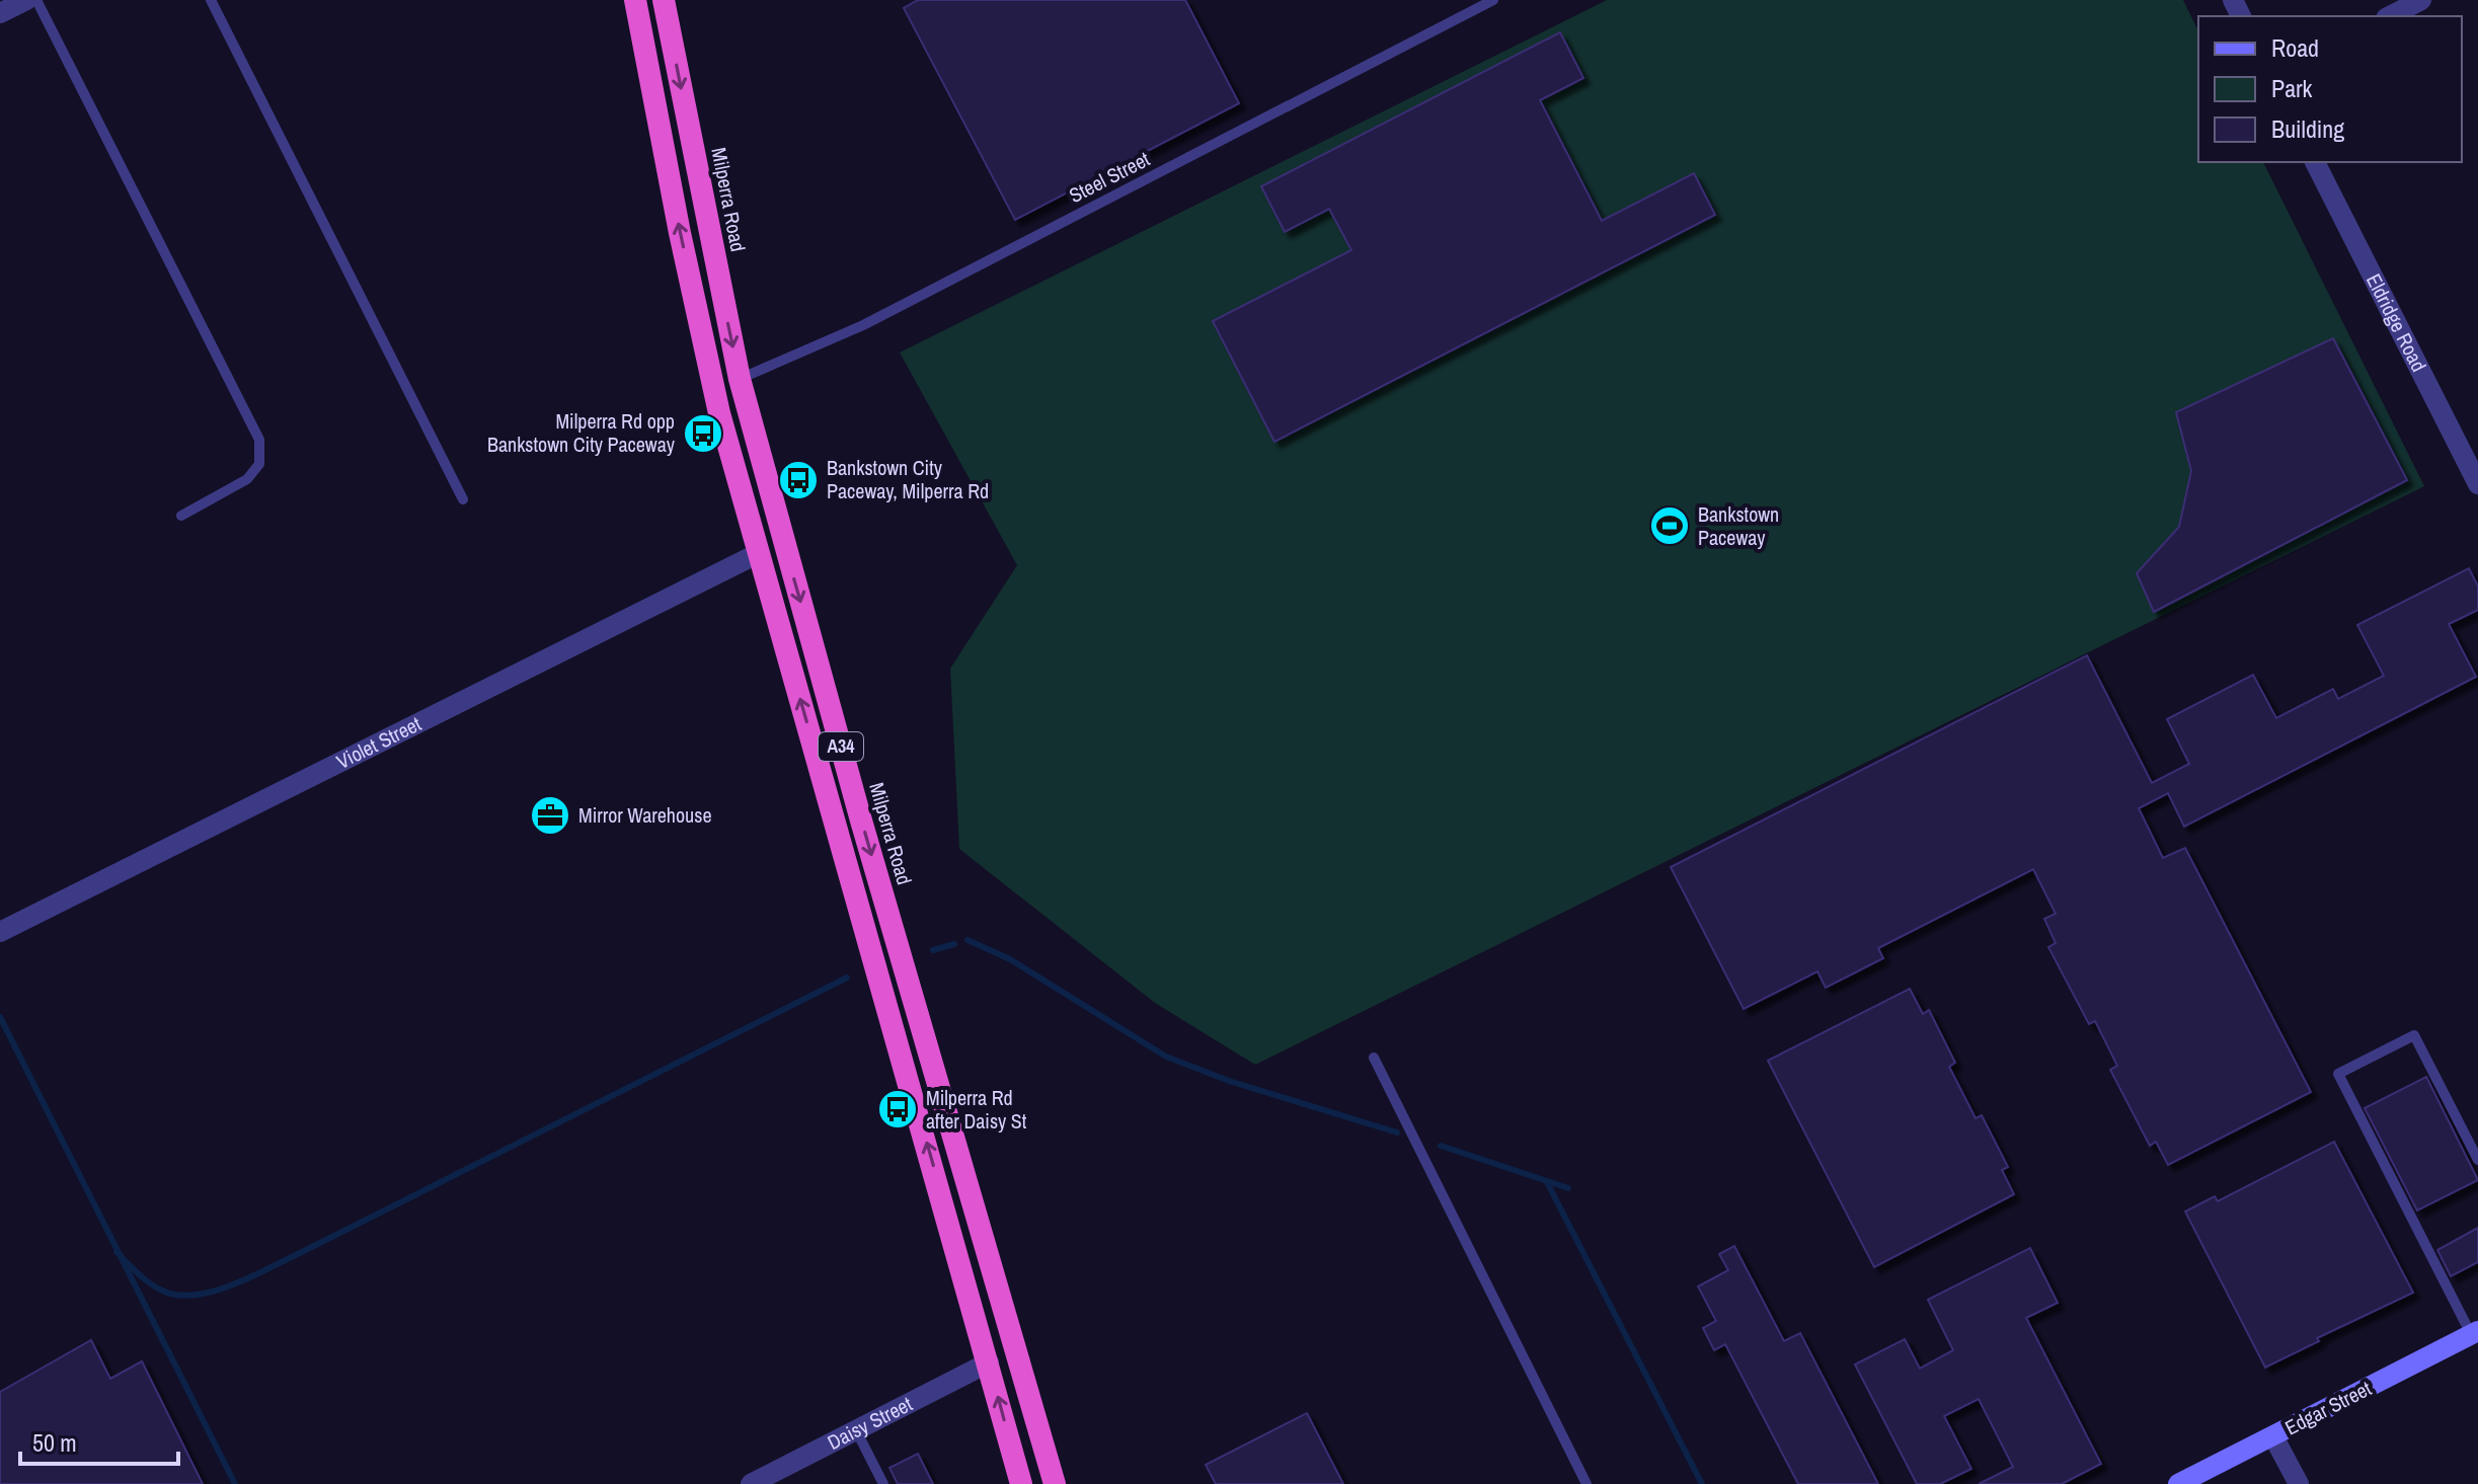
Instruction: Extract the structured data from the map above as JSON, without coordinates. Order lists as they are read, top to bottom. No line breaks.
{"streets":{"highway":["Milperra Road","A34"],"main road":["Edgar Street"],"street":["Eldridge Road","Violet Street","Daisy Street"],"lane":["Steel Street"]},"crossings":[["Steel Street","Milperra Road"],["Violet Street","A34"],["A34","Daisy Street"]],"places":{"bus stop":["Milperra Rd opp Bankstown City Paceway","Bankstown City Paceway, Milperra Rd","Milperra Rd after Daisy St"],"sports":["Bankstown Paceway"],"office":["Mirror Warehouse"]},"legend":["Road","Park","Building"],"scale_bar":"50 m"}
